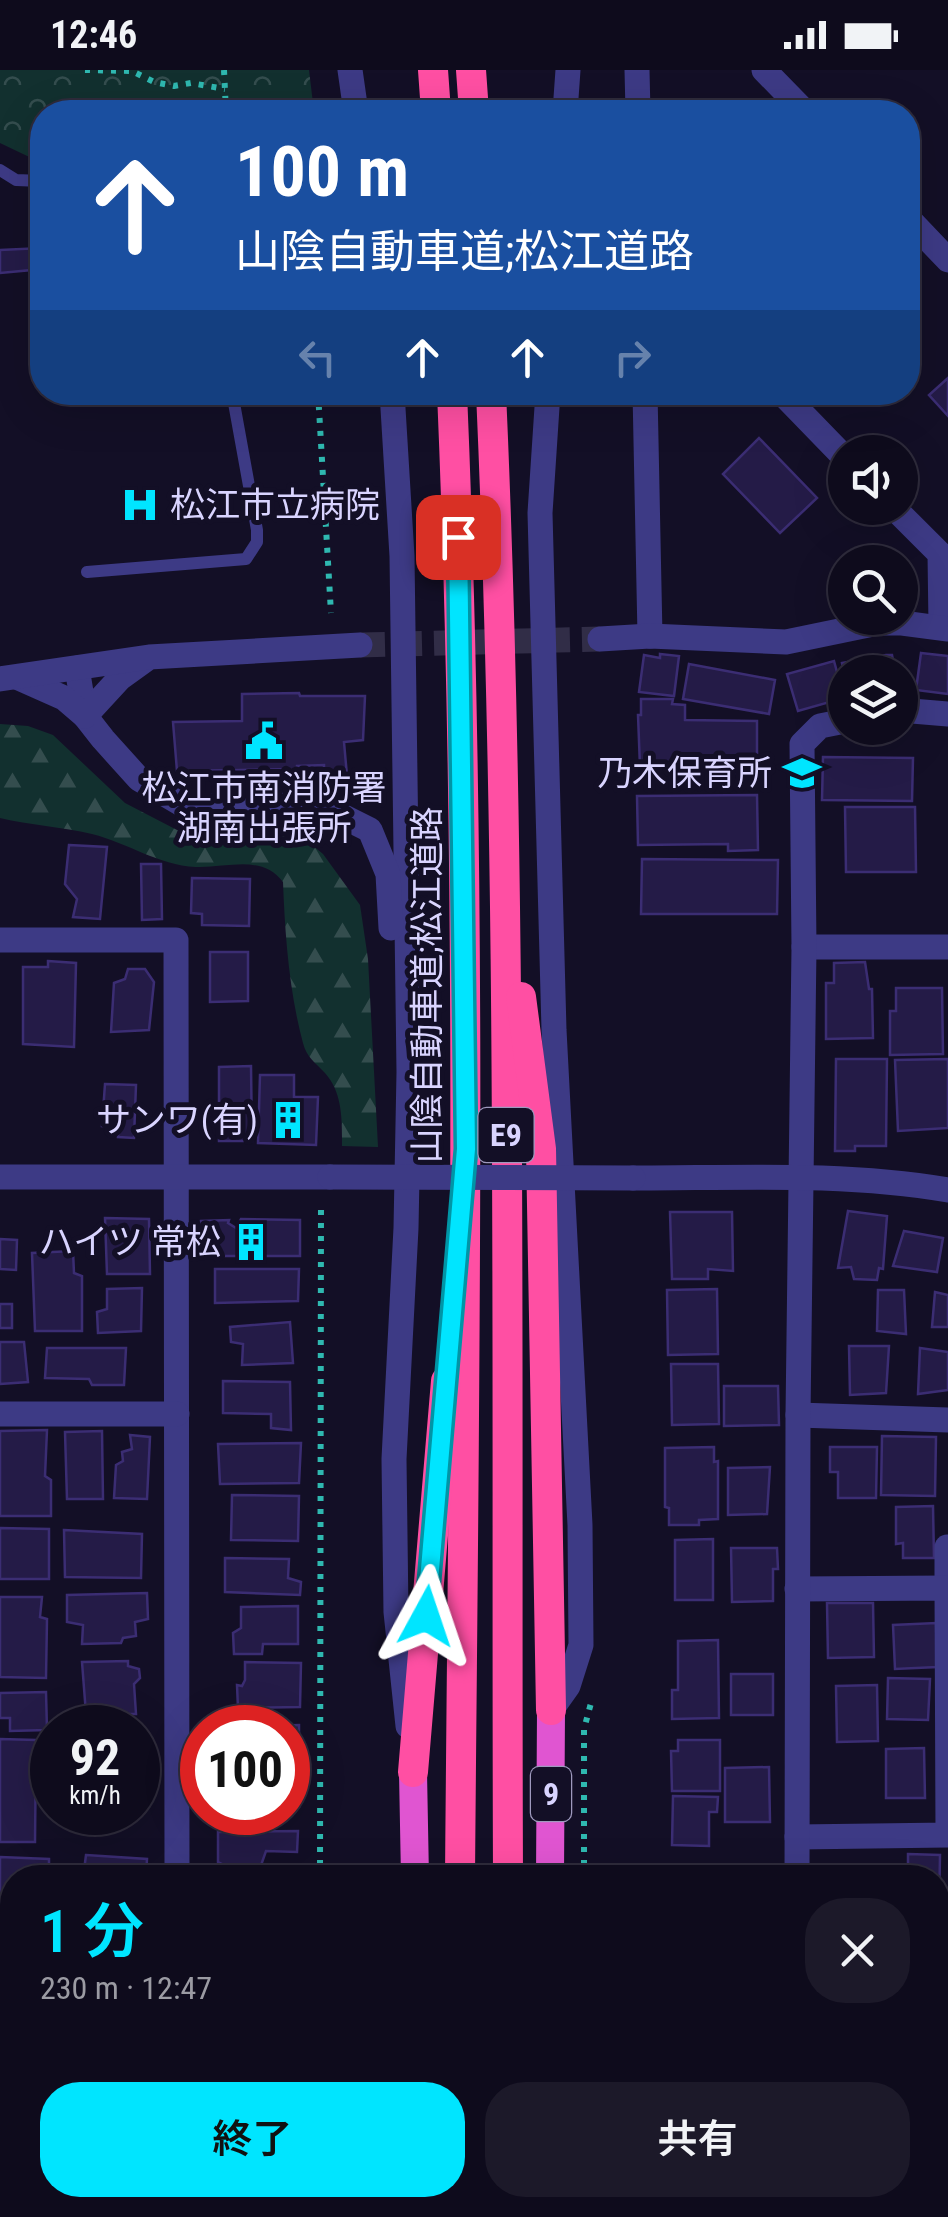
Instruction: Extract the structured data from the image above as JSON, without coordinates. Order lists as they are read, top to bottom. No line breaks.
{"streets":{"highway":["山陰自動車道;松江道路","E9","9"]},"places":{"hospital":["松江市立病院"],"public building":["松江市南消防署 湖南出張所"],"school or university":["乃木保育所"],"building":["サンワ(有)","ハイツ 常松"]},"page":{"status":"12:46","turn":["100 m","山陰自動車道;松江道路"],"speed":"92 km/h","limit":"100","heading":["1 分","230 m · 12:47"],"buttons":["終了","共有"]}}
